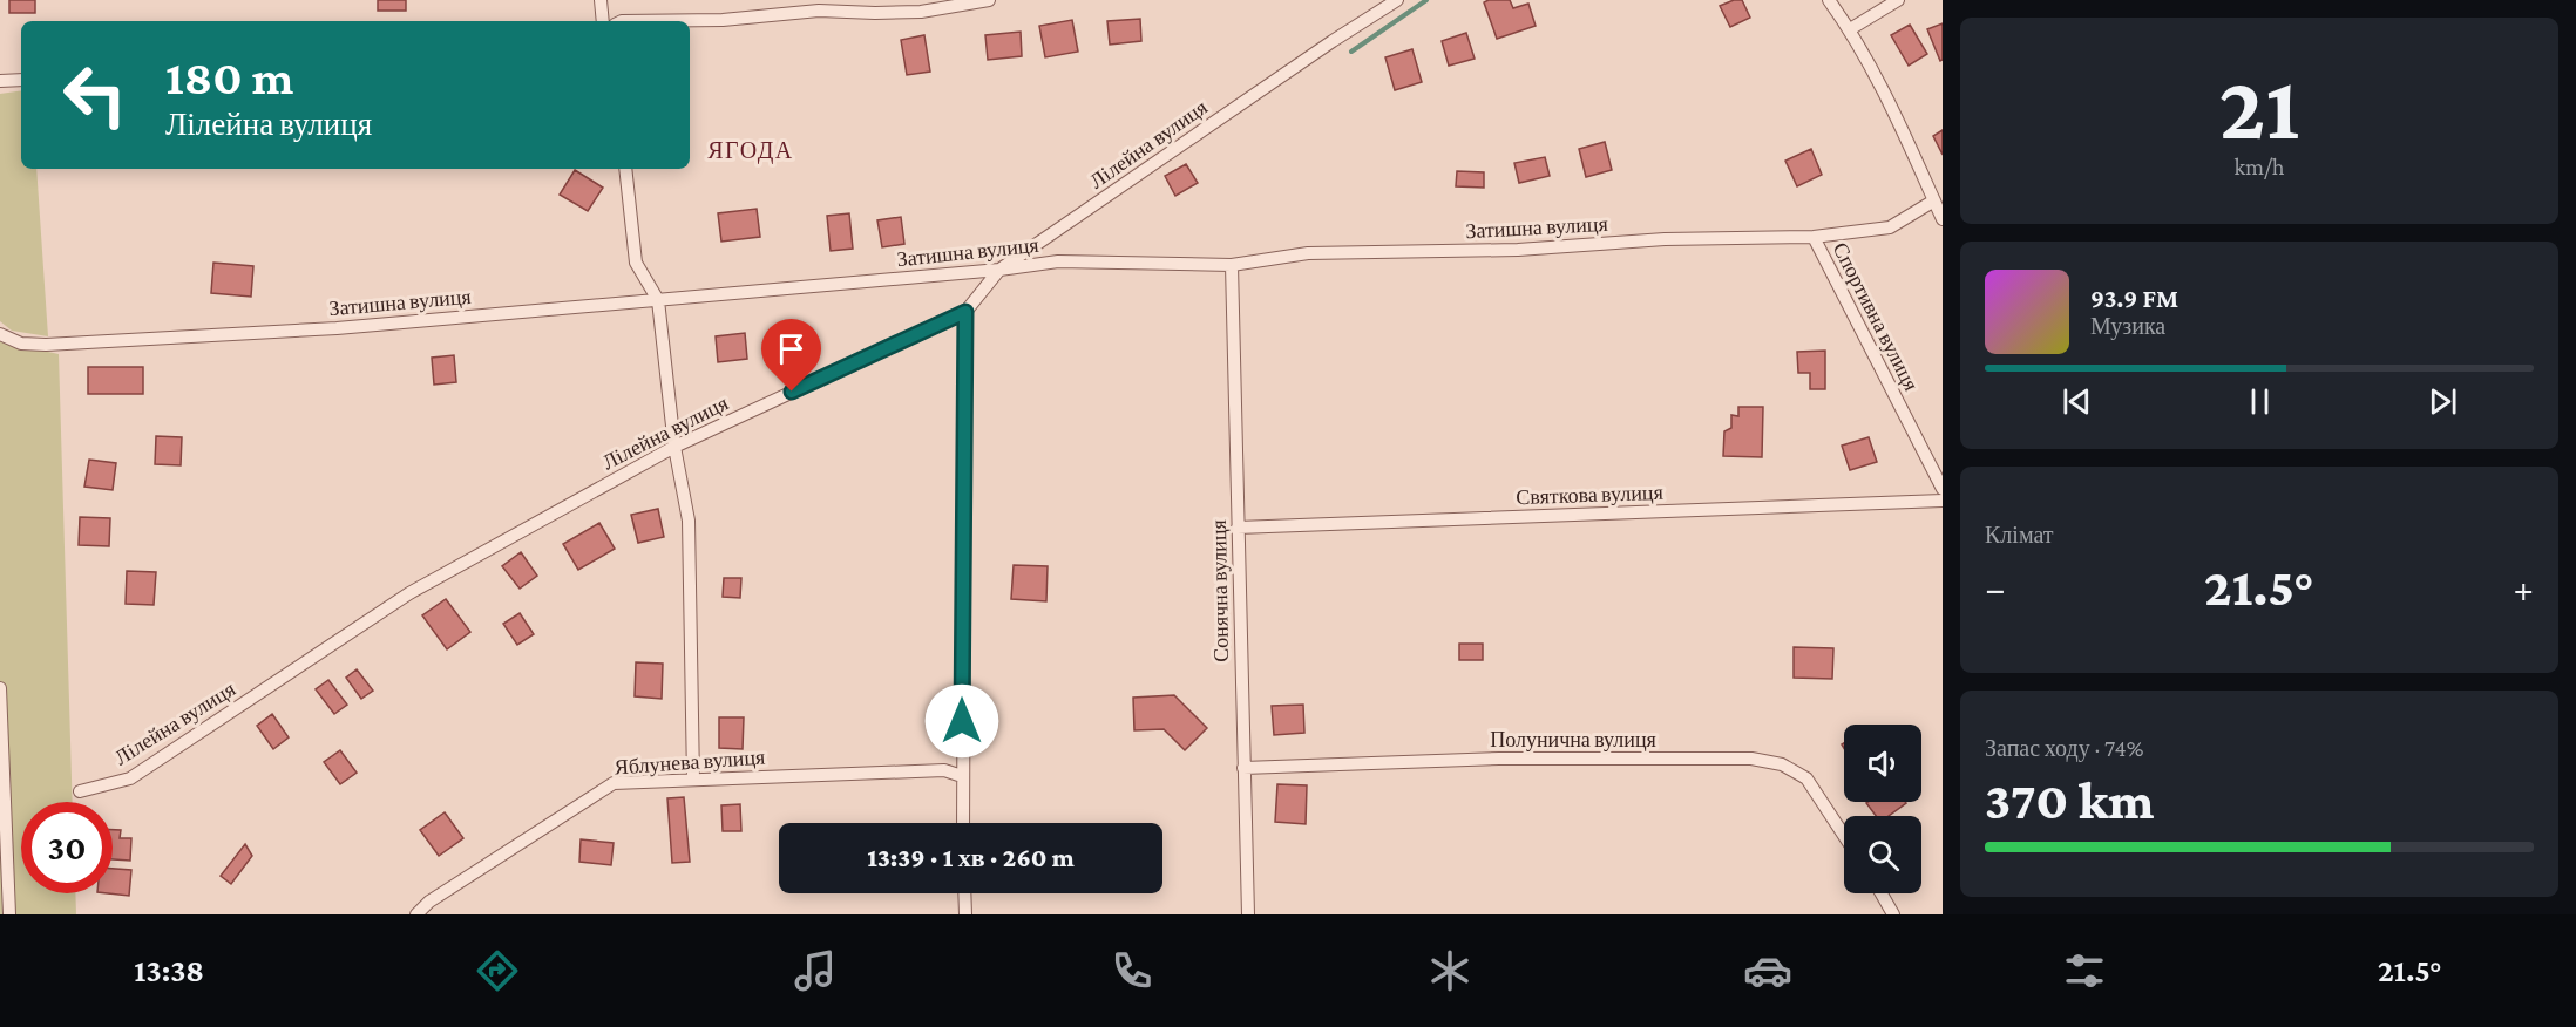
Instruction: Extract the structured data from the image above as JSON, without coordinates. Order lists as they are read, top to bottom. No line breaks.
{"streets":{"street":["Лілейна вулиця","Затишна вулиця","Спортивна вулиця","Святкова вулиця","Сонячна вулиця","Полунична вулиця","Яблунева вулиця"]},"crossings":[["Лілейна вулиця","Затишна вулиця"],["Затишна вулиця","Спортивна вулиця"],["Затишна вулиця","Сонячна вулиця"],["Святкова вулиця","Сонячна вулиця"],["Сонячна вулиця","Полунична вулиця"]],"districts":["ЯГОДА"],"page":{"tile":[["21","km/h"],"Клімат",["Запас ходу · 74%","370 km"]],"turn":["180 m","Лілейна вулиця"],"song":["93.9 FM","Музика"],"heat":["−","21.5°","+"],"limit":"30","trip":"13:39 · 1 хв · 260 m","tabs":["13:38","21.5°"]}}
